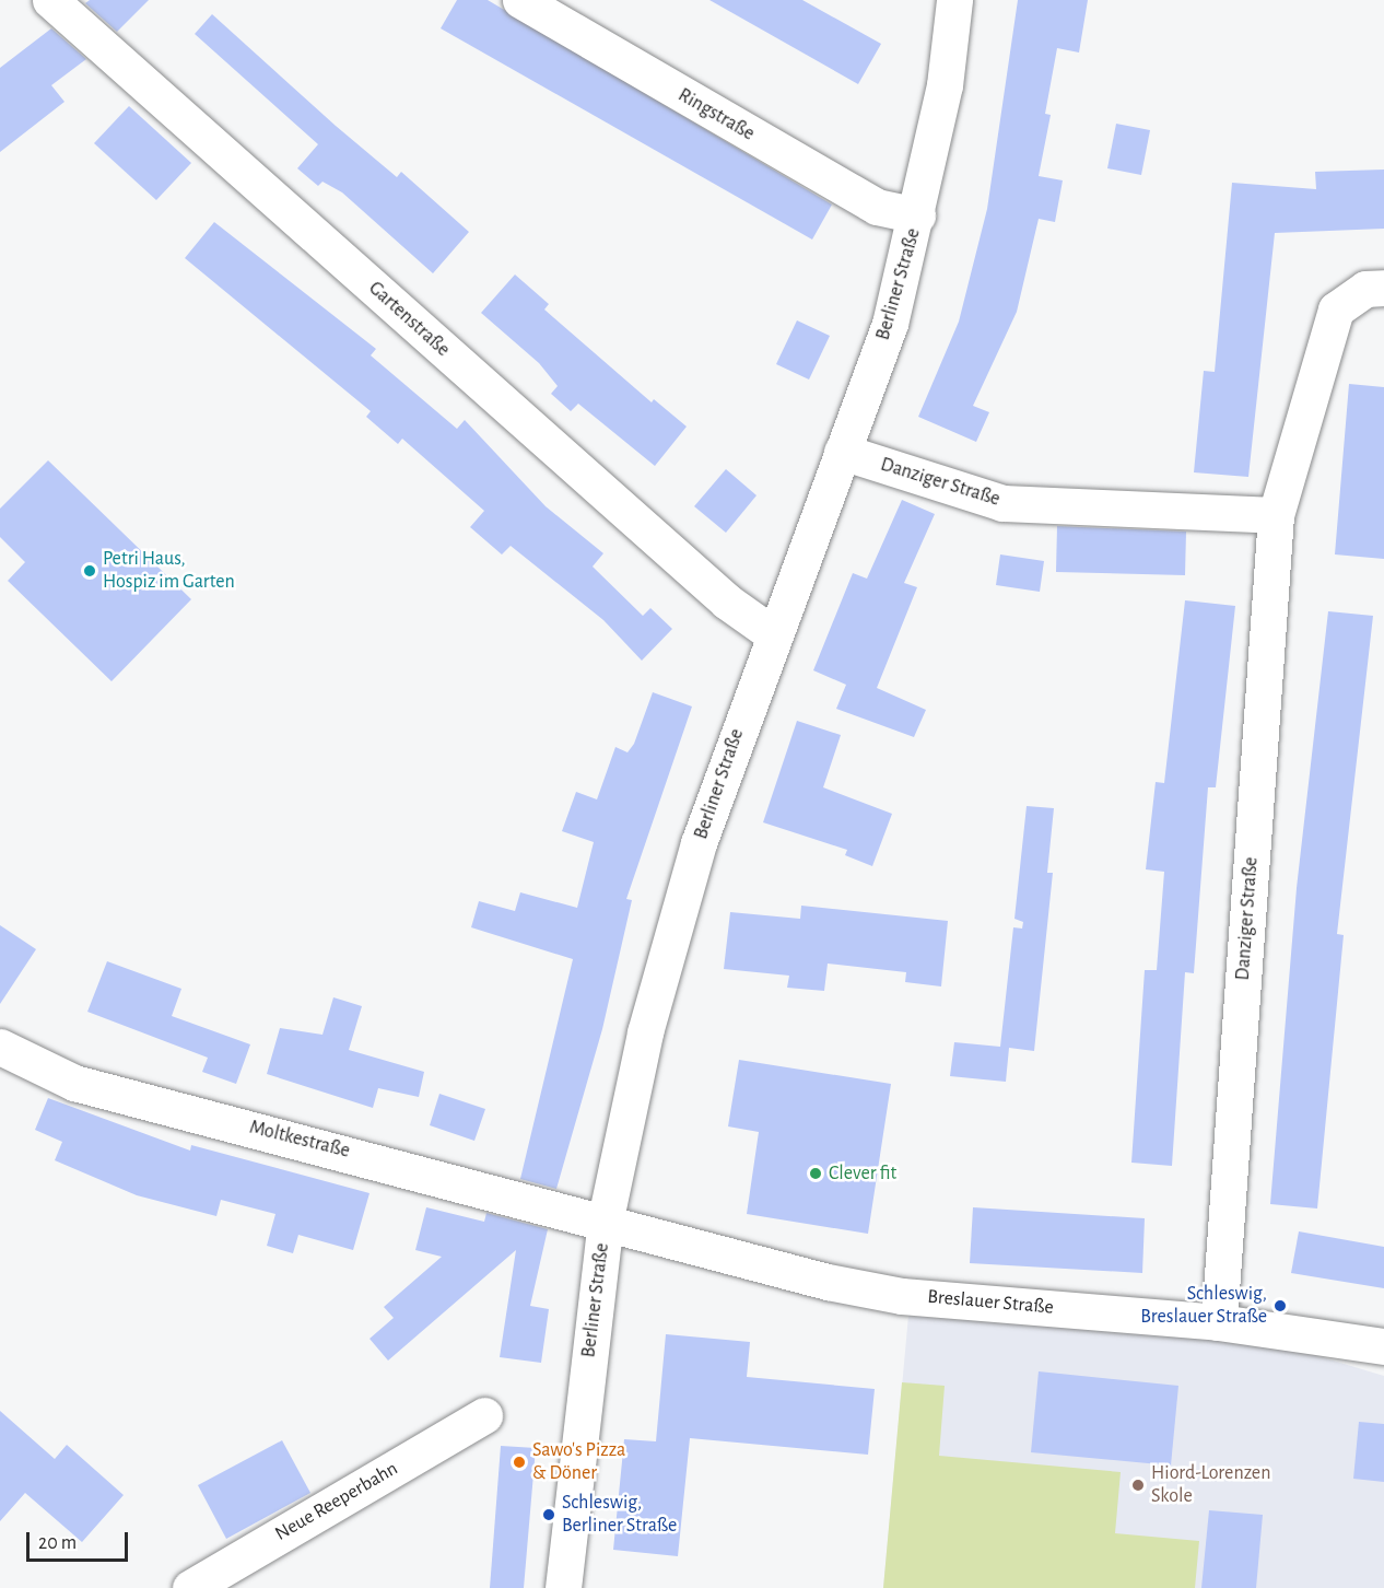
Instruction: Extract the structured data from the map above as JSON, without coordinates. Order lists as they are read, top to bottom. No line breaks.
{"streets":{"street":["Ringstraße","Berliner Straße","Gartenstraße","Danziger Straße","Moltkestraße","Breslauer Straße","Neue Reeperbahn"]},"crossings":[["Ringstraße","Berliner Straße"],["Berliner Straße","Gartenstraße"],["Berliner Straße","Danziger Straße"],["Berliner Straße","Moltkestraße"],["Berliner Straße","Breslauer Straße"],["Danziger Straße","Breslauer Straße"],["Moltkestraße","Breslauer Straße"]],"places":["Petri Haus, Hospiz im Garten","Clever fit","Schleswig, Breslauer Straße","Sawo's Pizza & Döner","Hiord-Lorenzen Skole","Schleswig, Berliner Straße"],"scale_bar":"20 m"}
